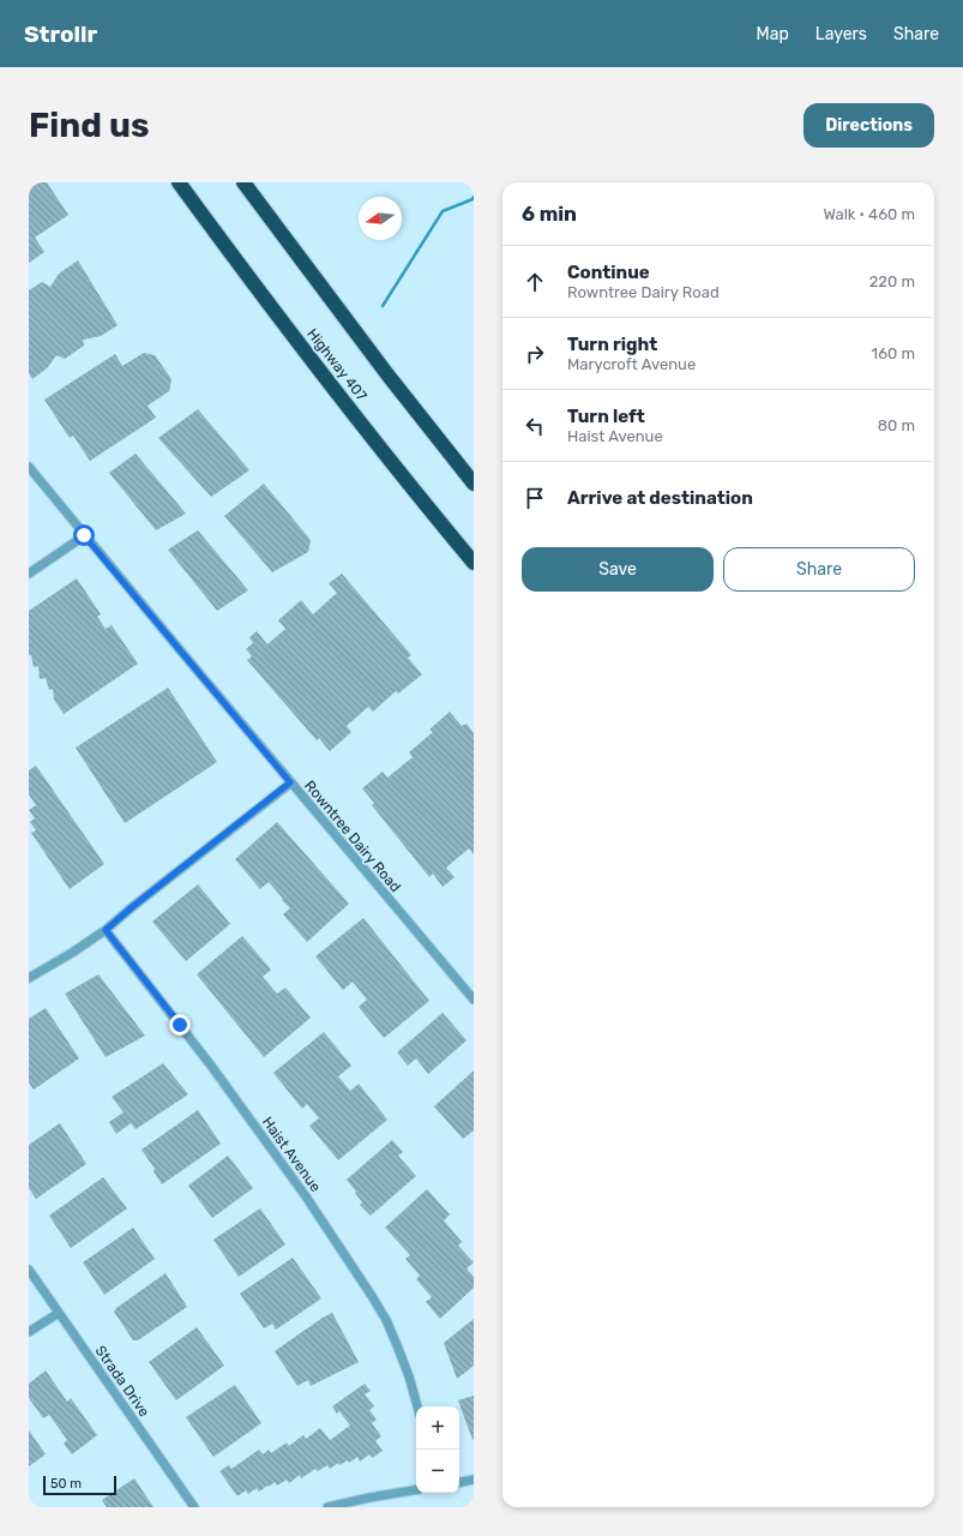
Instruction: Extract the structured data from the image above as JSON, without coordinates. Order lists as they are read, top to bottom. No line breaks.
{"streets":{"highway":["Highway 407"],"street":["Rowntree Dairy Road","Haist Avenue","Strada Drive"]},"scale_bar":"50 m","north":"left","page":{"header":"Strollr","nav":["Map","Layers","Share"],"buttons":["Directions",["Save","Share"]],"title":"Find us","heading":["6 min","Walk · 460 m"],"list":[["Continue","Rowntree Dairy Road","220 m"],["Turn right","Marycroft Avenue","160 m"],["Turn left","Haist Avenue","80 m"],"Arrive at destination"],"map_buttons":["+","−"],"scale":"50 m"}}
